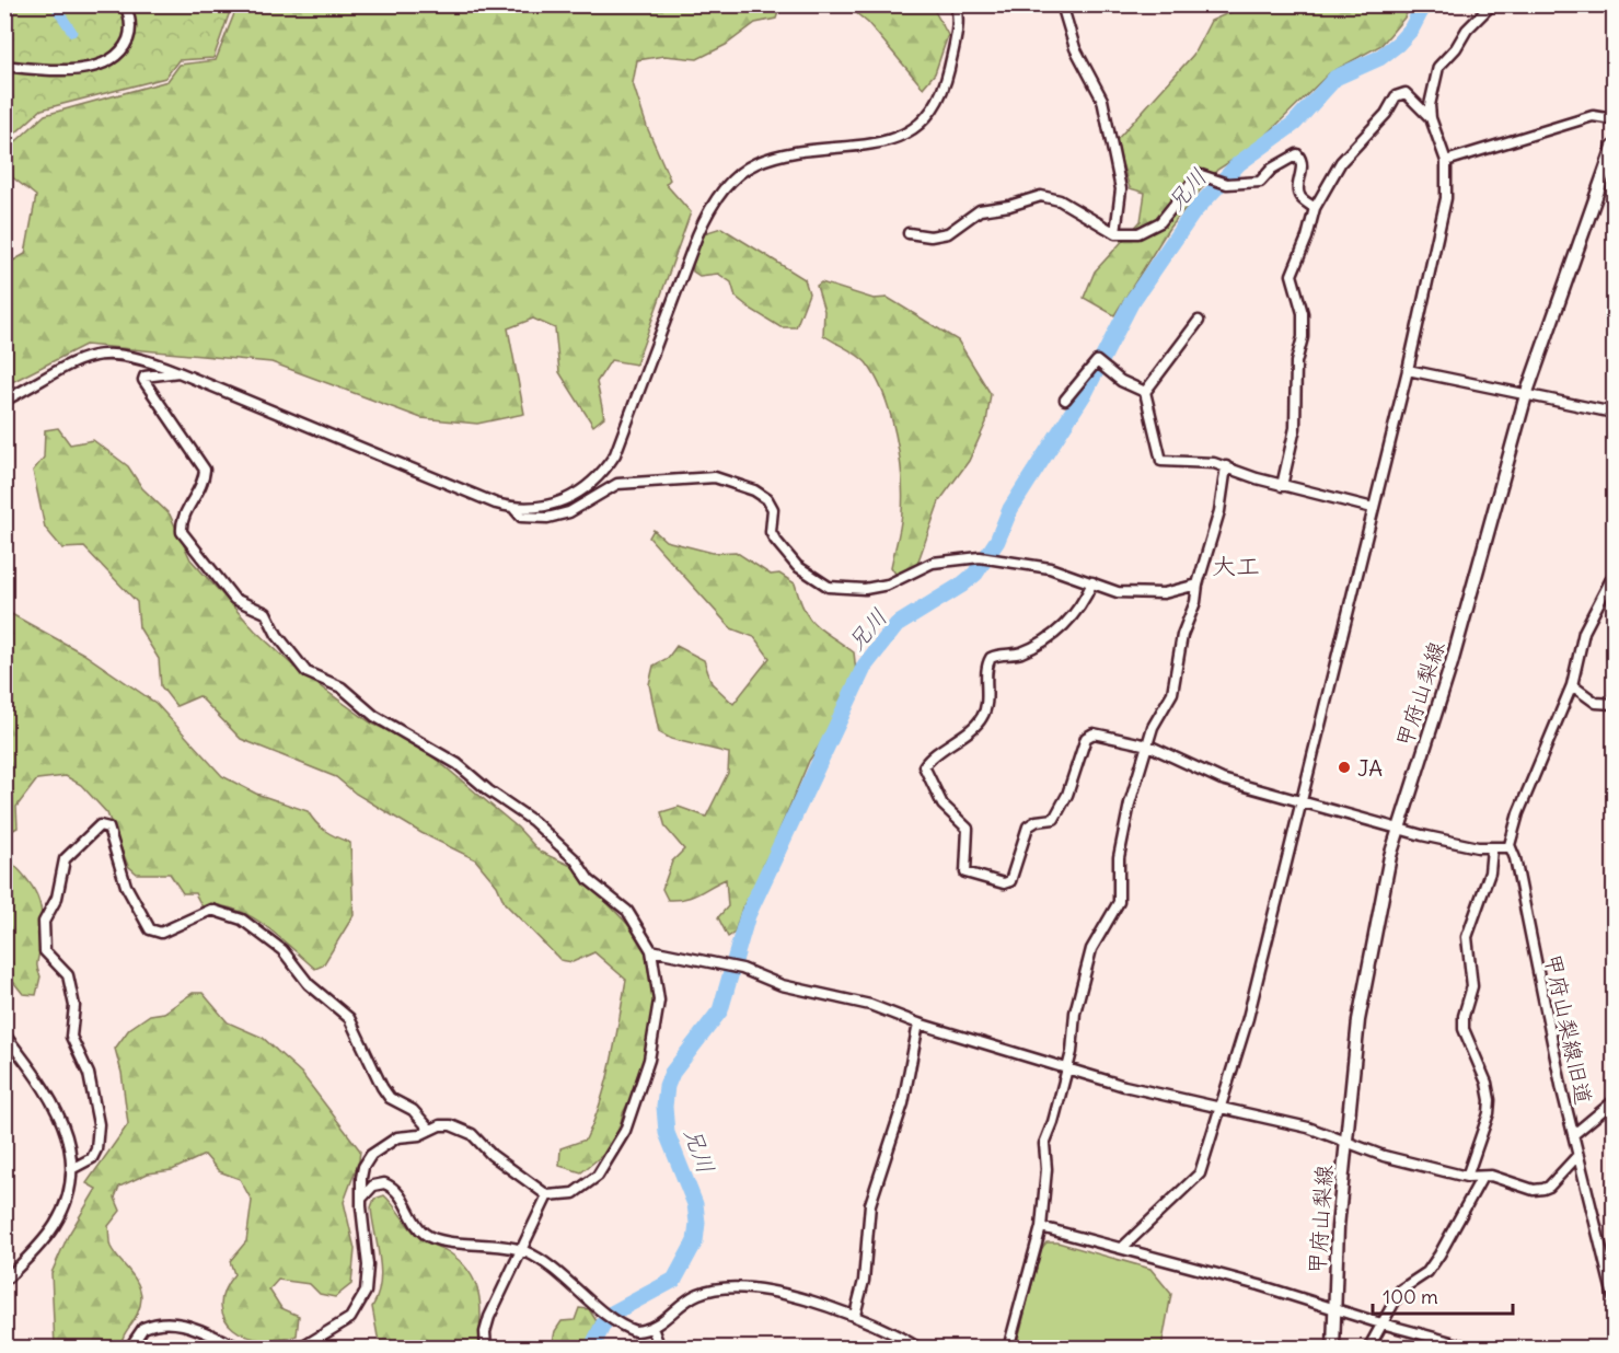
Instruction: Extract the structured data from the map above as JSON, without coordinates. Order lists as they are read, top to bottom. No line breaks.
{"streets":{"main road":["甲府山梨線"],"street":["甲府山梨線旧道"]},"districts":["大工"],"water":["兄川"],"places":["JA"],"scale_bar":"100 m"}
